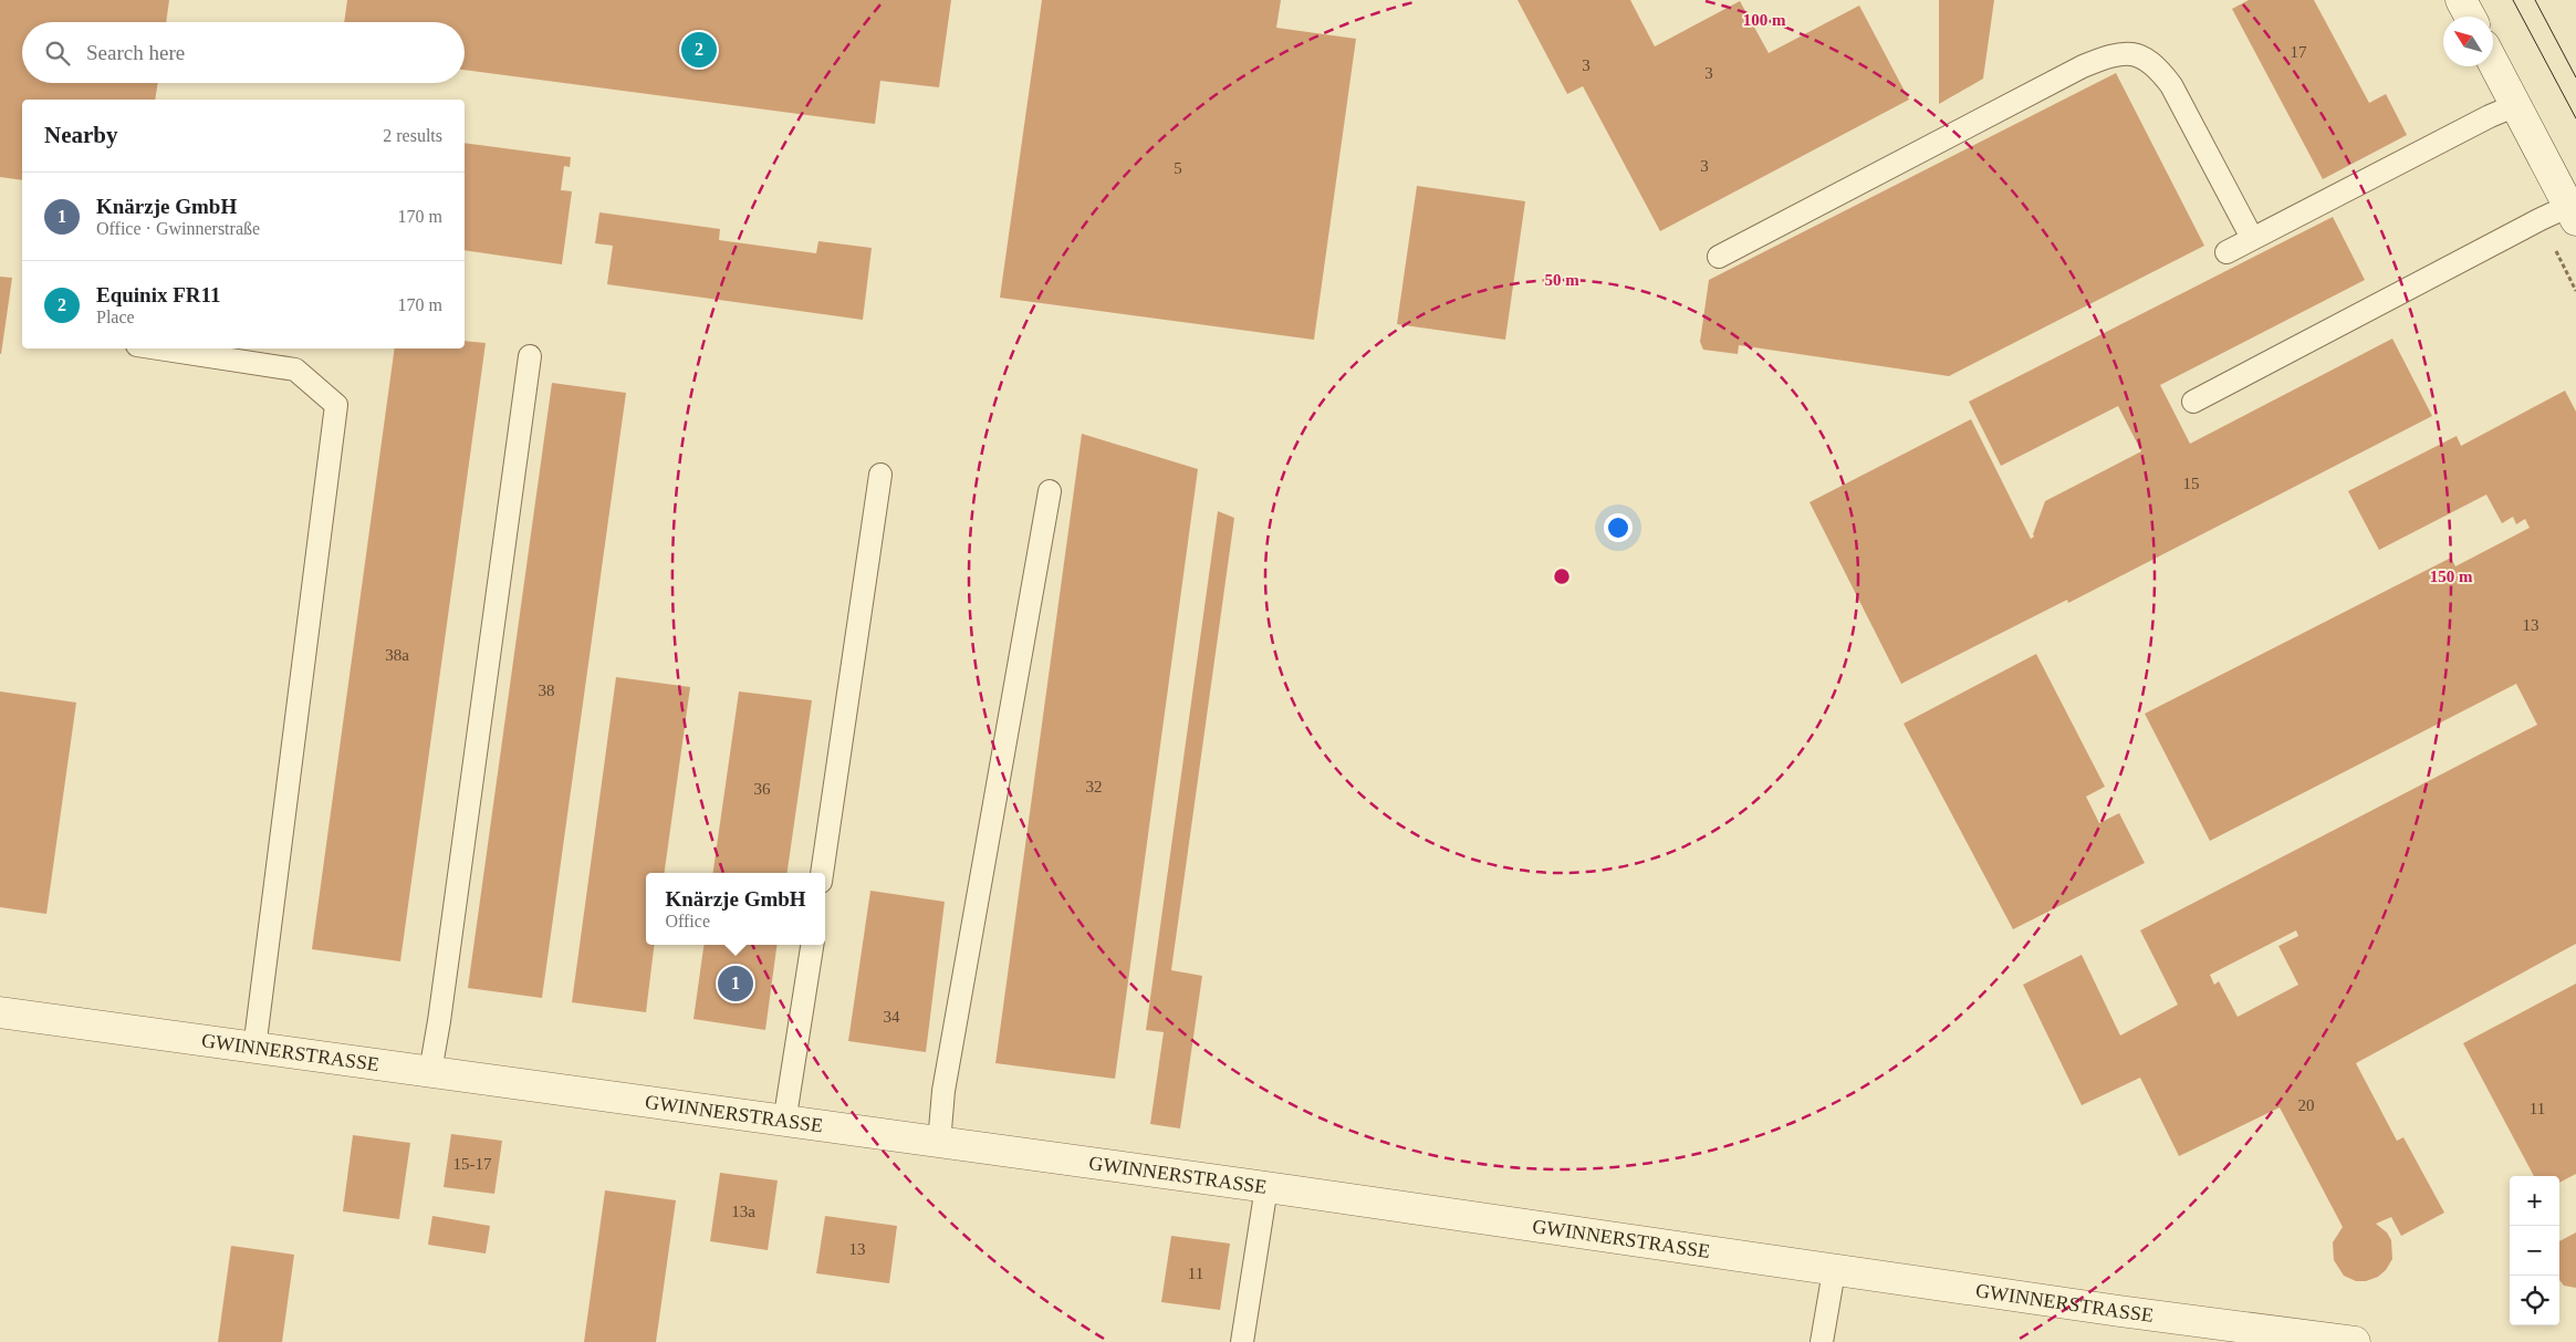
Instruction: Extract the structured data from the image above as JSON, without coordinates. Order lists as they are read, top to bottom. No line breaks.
{"streets":{"street":["GWINNERSTRASSE"]},"house_numbers":["17","3","3","3","5","15","13","38a","38","32","36","34","20","11","15-17","13a","13","11"],"north":"top left","page":{"search":"Search here","pins":["2","1"],"heading":["Nearby","2 results"],"list":[{"mark":"1","name":"Knärzje GmbH","note":"Office · Gwinnerstraße","value":"170 m"},{"mark":"2","name":"Equinix FR11","note":"Place","value":"170 m"}],"popup":["Knärzje GmbH","Office"],"map_buttons":["+","−"]},"rings":["100 m","50 m","150 m"]}
